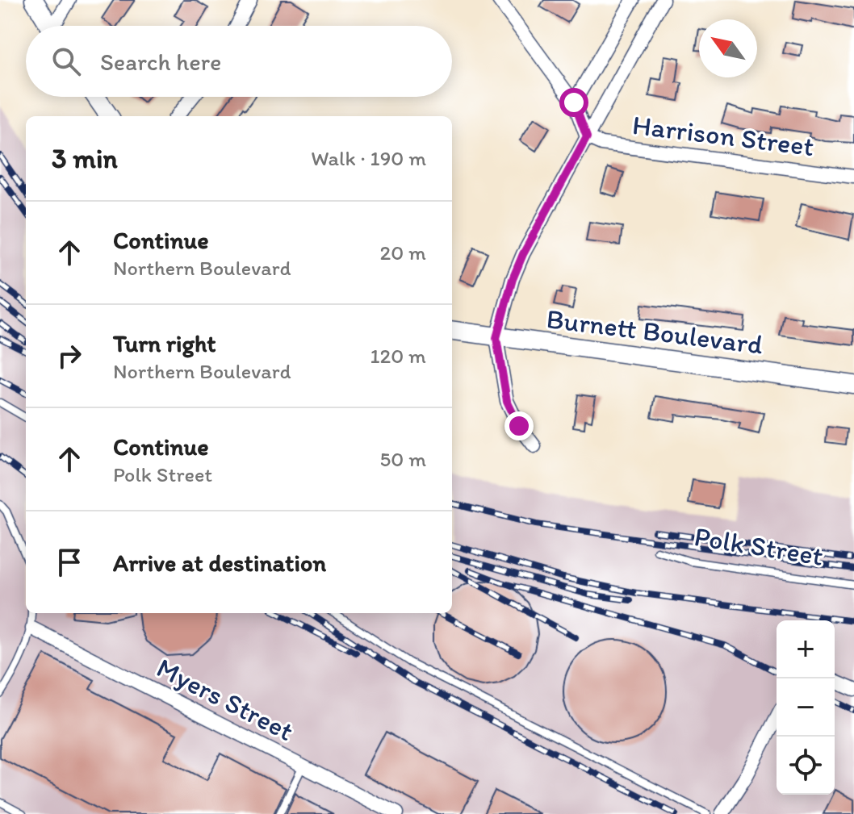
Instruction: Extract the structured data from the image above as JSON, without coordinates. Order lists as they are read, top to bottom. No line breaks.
{"streets":{"main road":["Burnett Boulevard"],"street":["Harrison Street","Myers Street"],"lane":["Polk Street"]},"north":"top left","page":{"search":"Search here","heading":["3 min","Walk · 190 m"],"list":[["Continue","Northern Boulevard","20 m"],["Turn right","Northern Boulevard","120 m"],["Continue","Polk Street","50 m"],"Arrive at destination"],"map_buttons":["+","−"]}}
